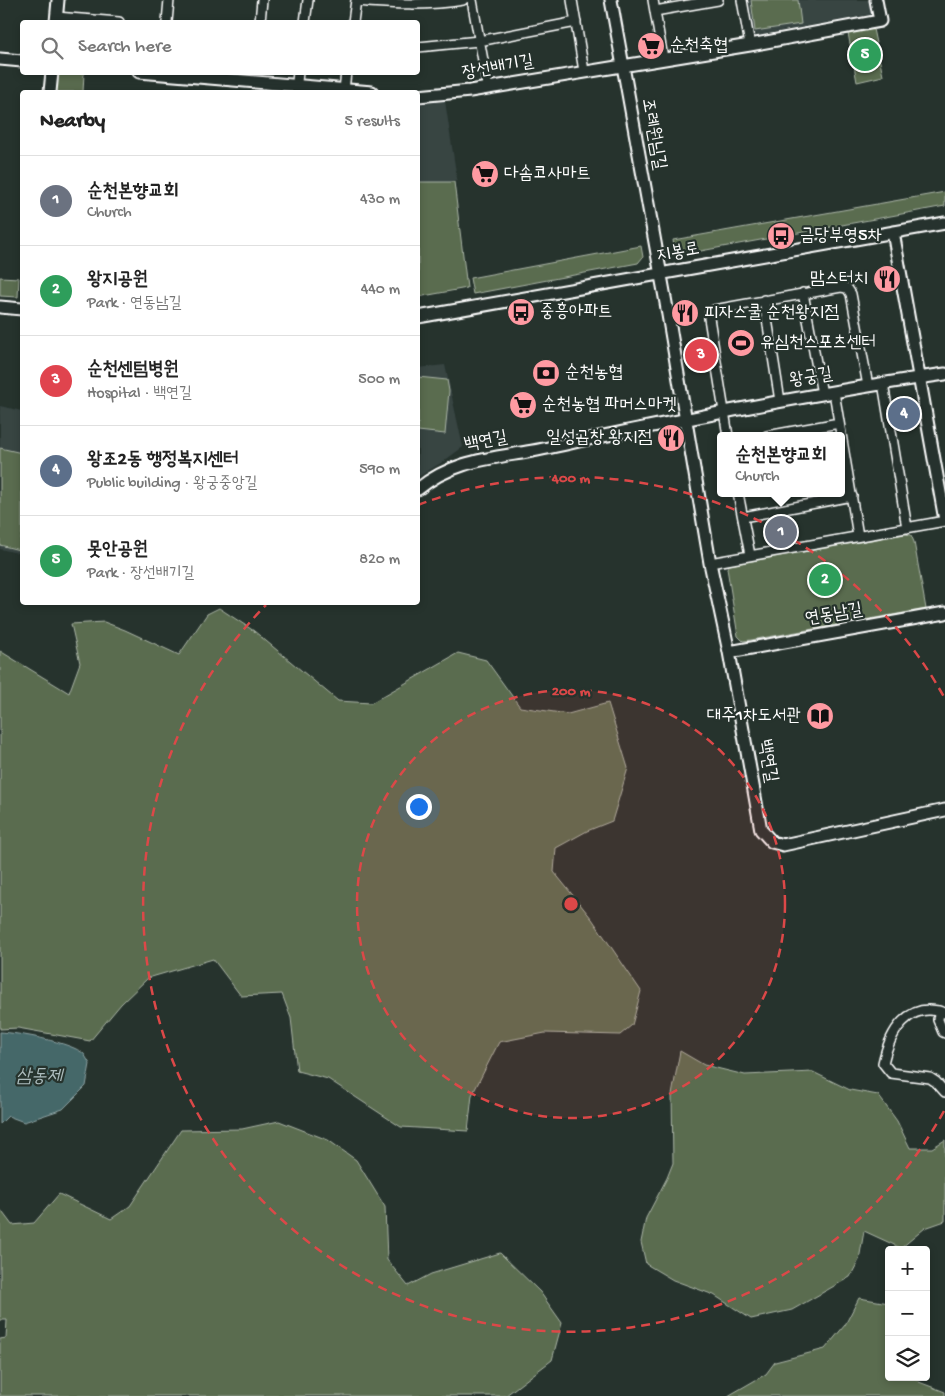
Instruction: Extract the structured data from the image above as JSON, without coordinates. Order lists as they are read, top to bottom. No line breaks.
{"streets":{"street":["장선배기길","조례원님길","지봉로","왕궁길","백연길","연동남길"]},"crossings":[["장선배기길","조례원님길"],["조례원님길","지봉로"],["조례원님길","백연길"],["지봉로","백연길"],["왕궁길","백연길"],["백연길","연동남길"]],"water":["삼동제"],"places":{"supermarket":["순천축협","다솜코사마트","순천농협 파머스마켓"],"bus stop":["금당부영5차","중흥아파트"],"restaurant":["맘스터치","피자스쿨 순천왕지점","일성곱창 왕지점"],"sports":["유심천스포츠센터"],"bank":["순천농협"],"library":["대주1차도서관"]},"page":{"search":"Search here","pins":["5","3","4","1","2"],"heading":["Nearby","5 results"],"list":[{"mark":"1","name":"순천본향교회","note":"Church","value":"430 m"},{"mark":"2","name":"왕지공원","note":"Park · 연동남길","value":"440 m"},{"mark":"3","name":"순천센텀병원","note":"Hospital · 백연길","value":"500 m"},{"mark":"4","name":"왕조2동 행정복지센터","note":"Public building · 왕궁중앙길","value":"590 m"},{"mark":"5","name":"못안공원","note":"Park · 장선배기길","value":"820 m"}],"popup":["순천본향교회","Church"],"map_buttons":["+","−"]},"rings":["400 m","200 m"]}
